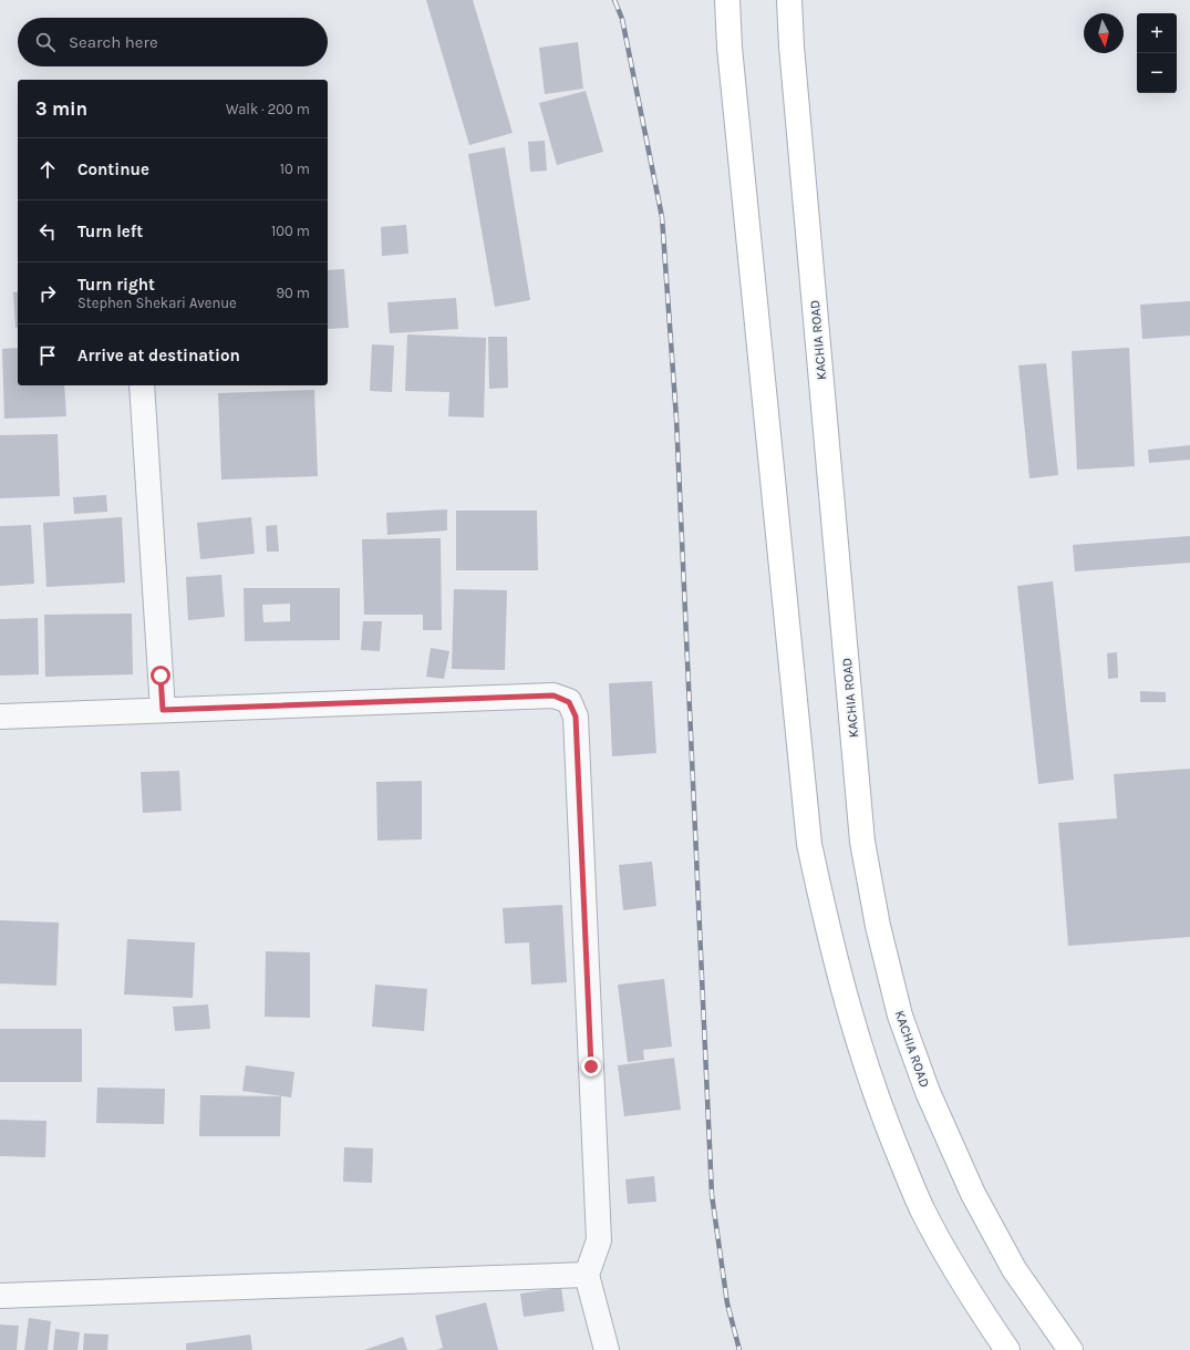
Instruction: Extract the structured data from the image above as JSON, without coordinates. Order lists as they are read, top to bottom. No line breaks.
{"streets":{"main road":["KACHIA ROAD"]},"north":"bottom","page":{"map_buttons":["+","−"],"search":"Search here","heading":["3 min","Walk · 200 m"],"list":[["Continue","10 m"],["Turn left","100 m"],["Turn right","Stephen Shekari Avenue","90 m"],"Arrive at destination"]}}
